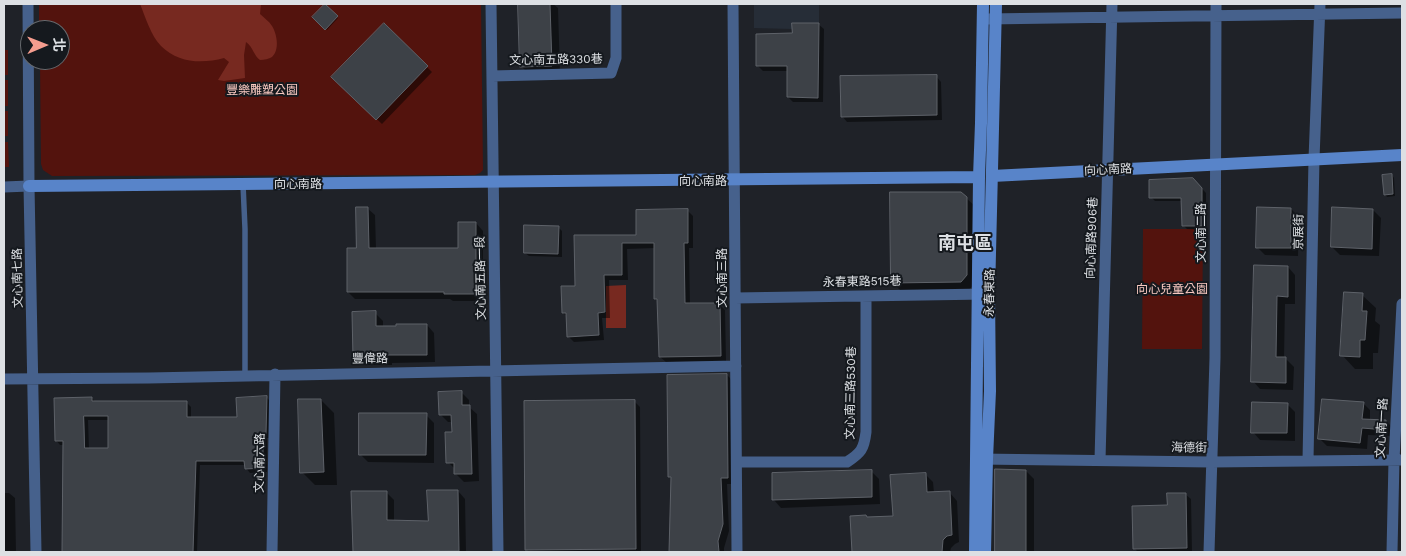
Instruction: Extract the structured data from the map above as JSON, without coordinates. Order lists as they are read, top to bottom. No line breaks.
{"streets":{"street":["文心南五路330巷","向心南路","京展街","文心南二路","向心南路906巷","文心南七路","文心南五路一段","文心南三路","永春東路515巷","永春東路","豐偉路","文心南三路530巷","文心南一路","海德街","文心南六路"]},"crossings":[["文心南五路330巷","文心南五路一段"],["向心南路","京展街"],["向心南路","文心南二路"],["向心南路","向心南路906巷"],["向心南路","文心南七路"],["向心南路","文心南五路一段"],["向心南路","文心南三路"],["向心南路","永春東路"],["京展街","海德街"],["文心南二路","海德街"],["向心南路906巷","海德街"],["文心南七路","豐偉路"],["文心南五路一段","豐偉路"],["文心南三路","永春東路515巷"],["文心南三路","豐偉路"],["文心南三路","文心南三路530巷"],["永春東路515巷","永春東路"],["永春東路515巷","文心南三路530巷"],["永春東路","海德街"],["豐偉路","文心南六路"],["文心南一路","海德街"]],"districts":["南屯區"],"parks":["豐樂雕塑公園","向心兒童公園"],"north":"right"}
